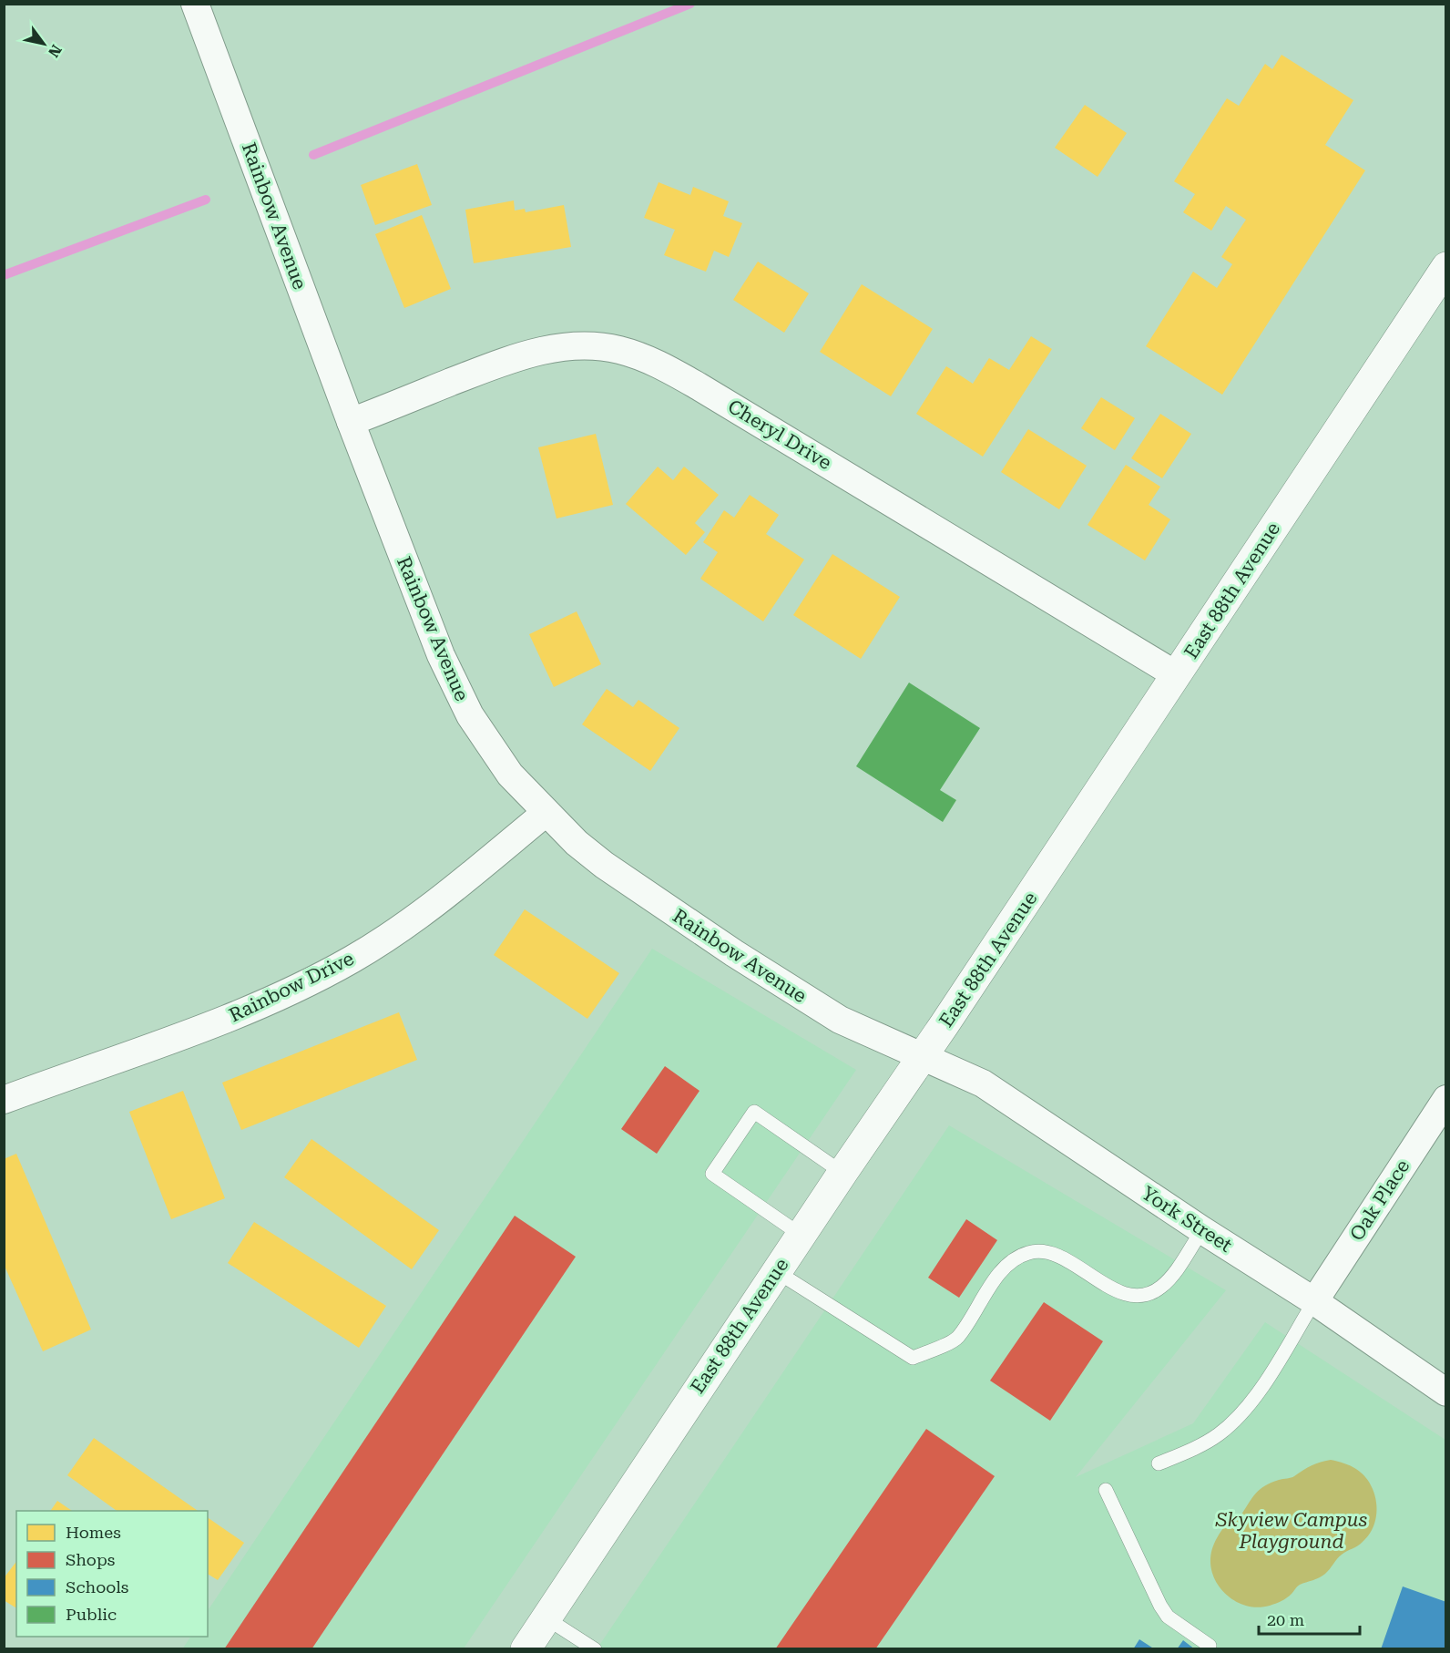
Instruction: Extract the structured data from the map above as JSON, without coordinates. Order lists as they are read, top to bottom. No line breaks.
{"streets":{"main road":["East 88th Avenue"],"street":["Rainbow Avenue","Cheryl Drive","Rainbow Drive","Oak Place","York Street"]},"crossings":[["Rainbow Avenue","Cheryl Drive"],["Rainbow Avenue","East 88th Avenue"],["Rainbow Avenue","Rainbow Drive"],["Rainbow Avenue","York Street"],["Cheryl Drive","East 88th Avenue"],["East 88th Avenue","York Street"],["Oak Place","York Street"]],"parks":["Skyview Campus Playground"],"legend":["Homes","Shops","Schools","Public"],"scale_bar":"20 m","north":"bottom right"}
